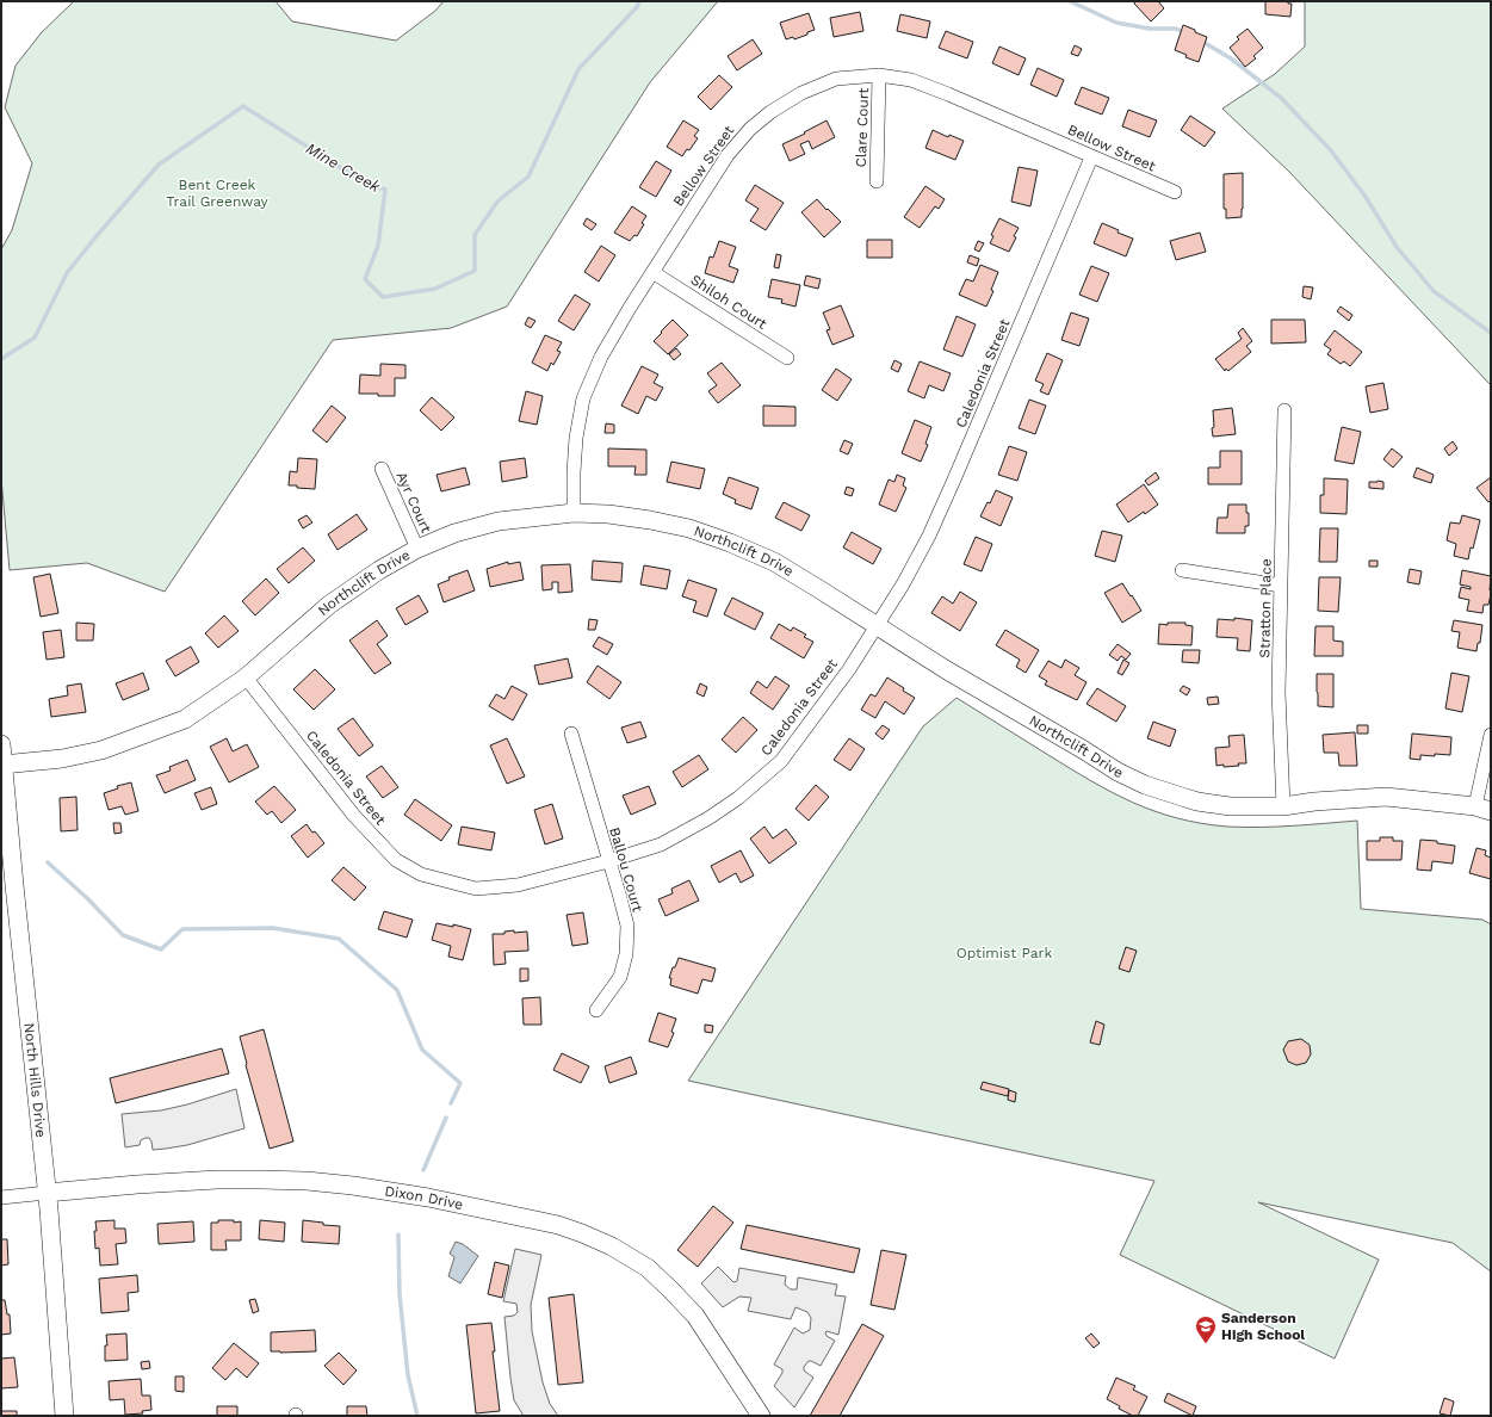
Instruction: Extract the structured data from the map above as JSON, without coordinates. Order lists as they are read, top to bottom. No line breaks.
{"streets":{"street":["Clare Court","Bellow Street","Shiloh Court","Caledonia Street","Ayr Court","Northclift Drive","Stratton Place","Ballou Court","North Hills Drive","Dixon Drive"]},"crossings":[["Clare Court","Bellow Street"],["Bellow Street","Shiloh Court"],["Bellow Street","Caledonia Street"],["Bellow Street","Northclift Drive"],["Caledonia Street","Northclift Drive"],["Caledonia Street","Ballou Court"],["Ayr Court","Northclift Drive"],["Northclift Drive","Stratton Place"],["Northclift Drive","North Hills Drive"],["North Hills Drive","Dixon Drive"]],"water":["Mine Creek"],"parks":["Bent Creek Trail Greenway","Optimist Park"],"places":{"school or university":["Sanderson High School"]}}
